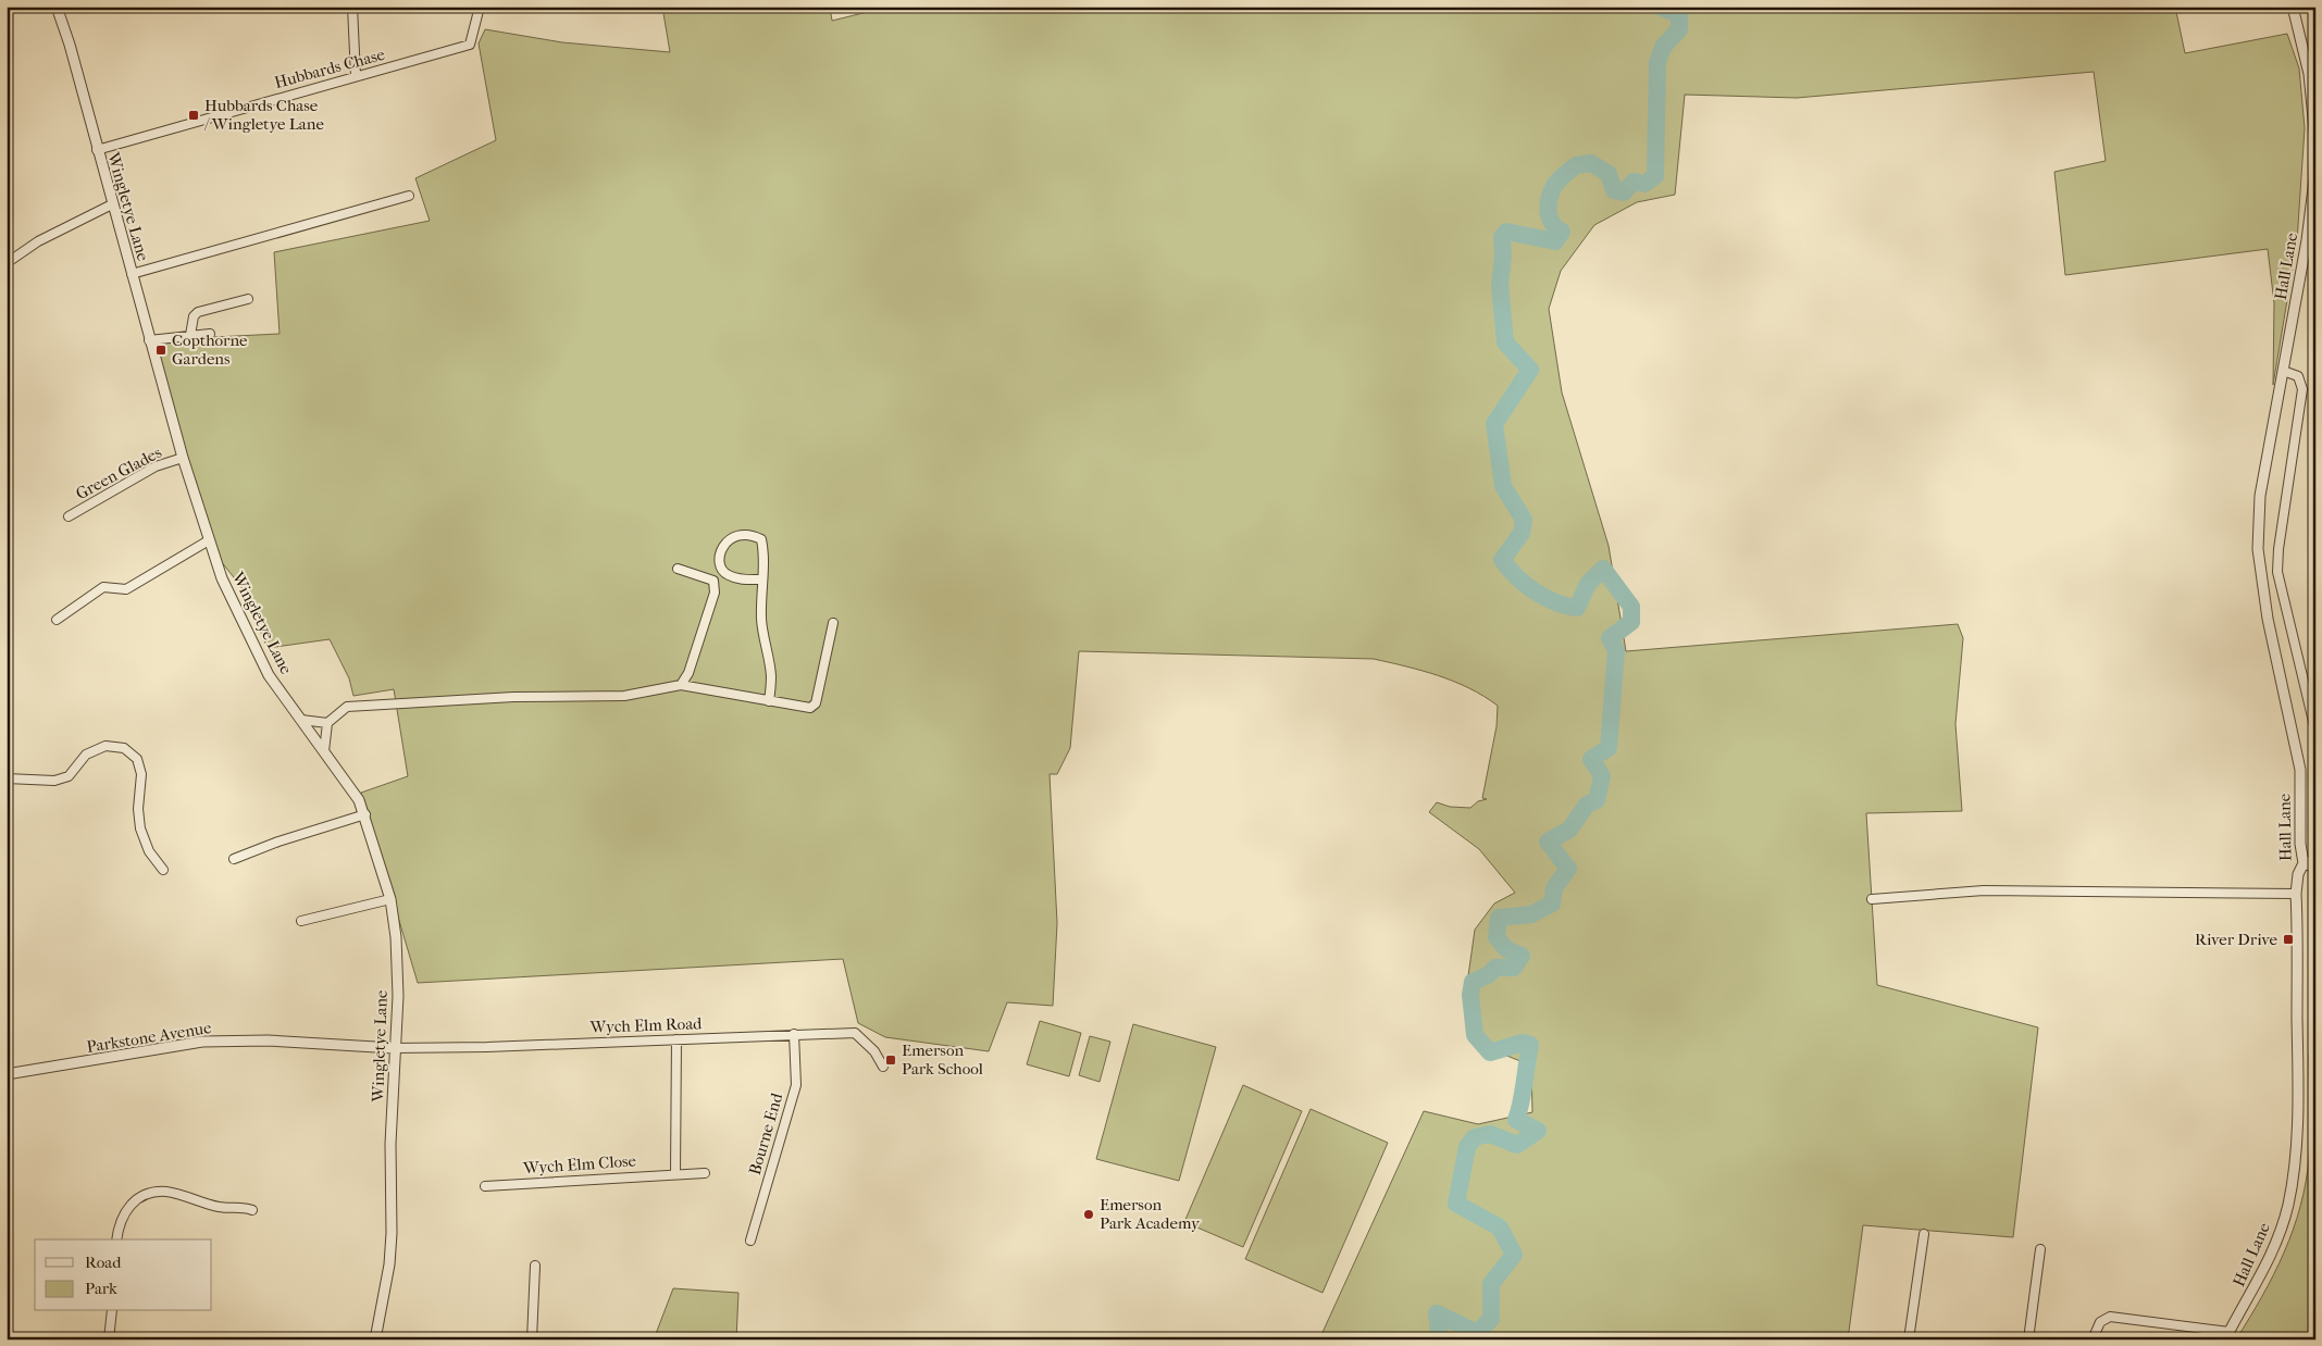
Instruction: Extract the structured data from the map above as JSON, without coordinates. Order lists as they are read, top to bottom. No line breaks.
{"streets":{"street":["Hubbards Chase","Wingletye Lane","Hall Lane","Green Glades","Wych Elm Road","Parkstone Avenue","Bourne End","Wych Elm Close"]},"crossings":[["Hubbards Chase","Wingletye Lane"],["Wingletye Lane","Green Glades"],["Wingletye Lane","Wych Elm Road"],["Wingletye Lane","Parkstone Avenue"],["Wych Elm Road","Parkstone Avenue"],["Wych Elm Road","Bourne End"]],"places":{"transit":["Hubbards Chase / Wingletye Lane","Copthorne Gardens","River Drive","Emerson Park School"],"other":["Emerson Park Academy"]},"legend":["Road","Park"]}
